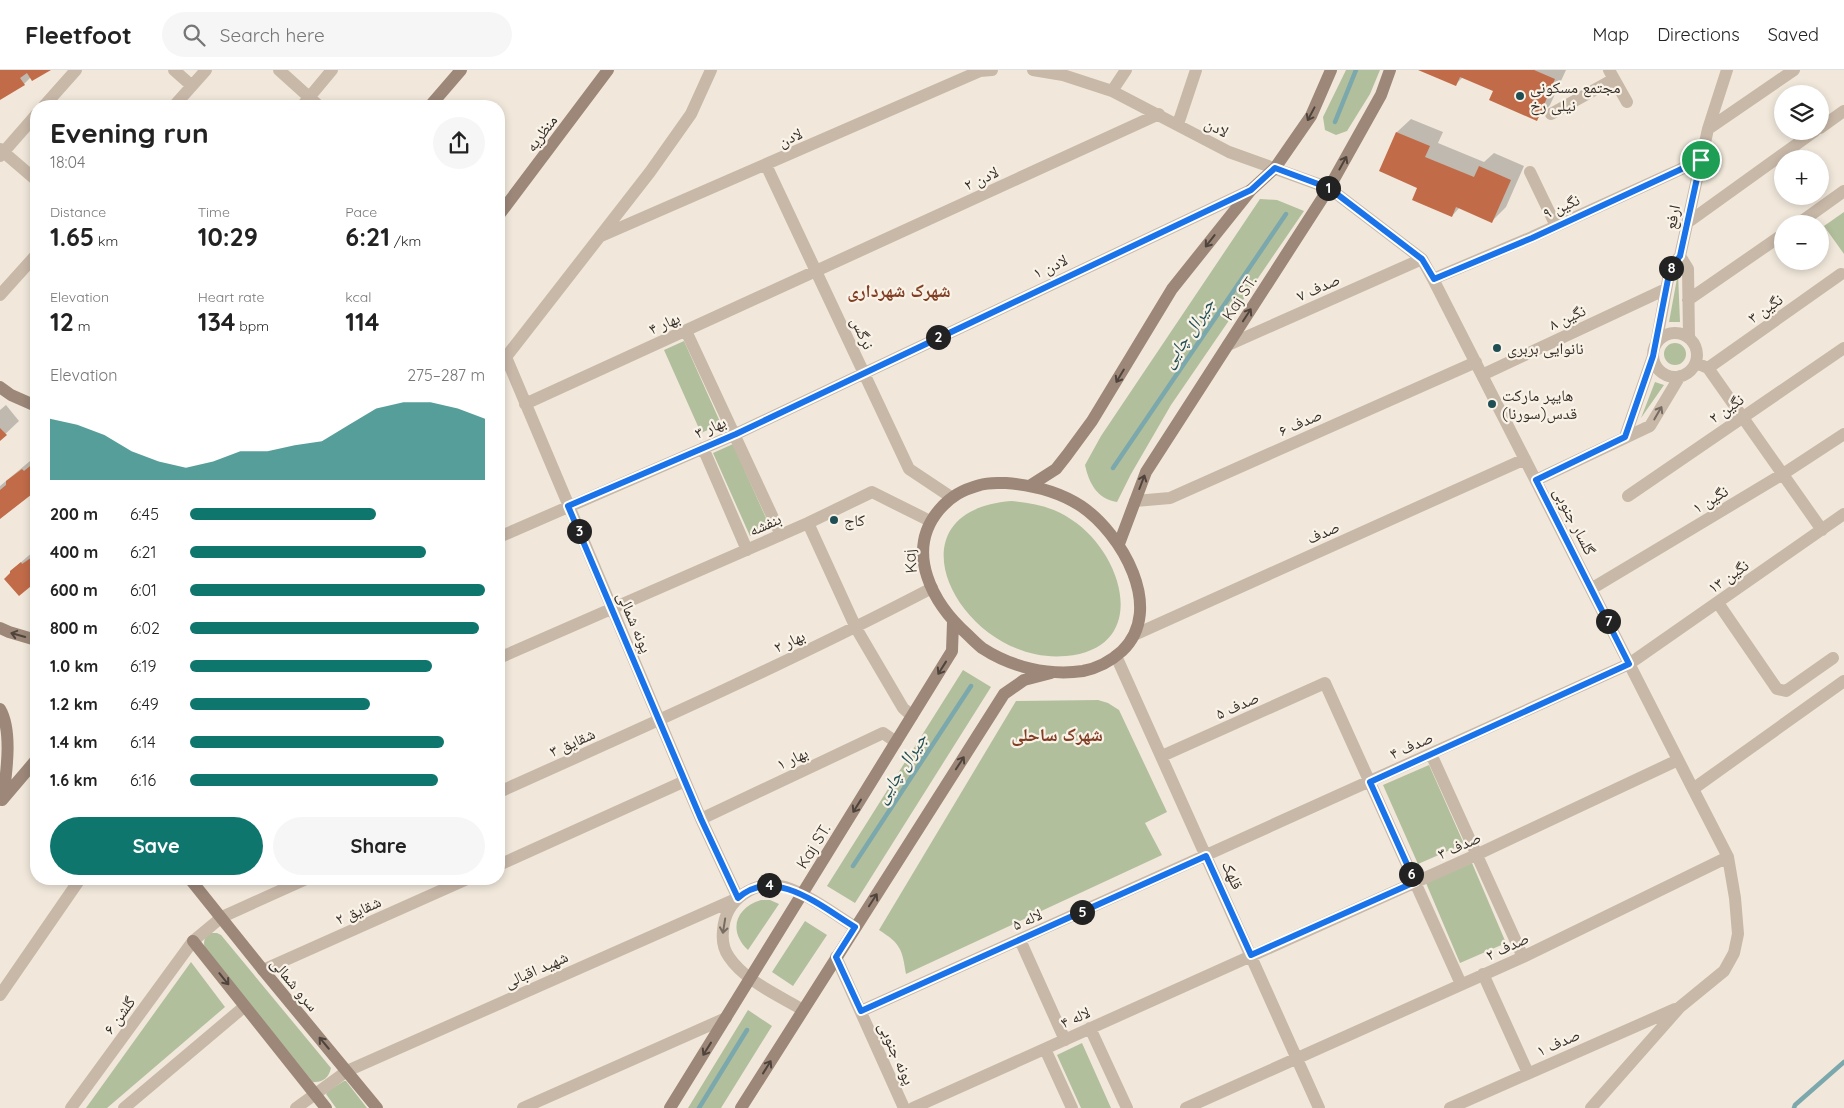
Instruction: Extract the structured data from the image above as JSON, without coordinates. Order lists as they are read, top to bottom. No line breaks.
{"streets":{"main road":["منظریه","Kaj ST.","Kaj","سرو شمالی"],"street":["لادن","لادن ۲","نگین ۹","ارفع","لادن ۱","صدف ۷","نگین ۳","نگین ۸","بهار ۴","نرگس","نگین ۲","صدف ۶","بهار ۳","نگین ۱","گلسار جنوبی","بنفشه","صدف","نگین ۱۳","پونه شمالی","بهار ۲","صدف ۵","شقایق ۳","صدف ۴","بهار ۱","صدف ۳","قلهک","شقایق ۲","لاله ۵","صدف ۲","شهید اقبالی","گلشن ۶","لاله ۴","صدف ۱","پونه جنوبی"]},"crossings":[["لادن","لادن ۲"],["لادن","نرگس"],["لادن","گلسار جنوبی"],["لادن ۲","بهار ۴"],["لادن ۲","نرگس"],["نگین ۹","ارفع"],["نگین ۹","گلسار جنوبی"],["لادن ۱","نرگس"],["لادن ۱","بهار ۳"],["صدف ۷","Kaj ST."],["صدف ۷","گلسار جنوبی"],["Kaj ST.","صدف ۶"],["Kaj ST.","گلسار جنوبی"],["Kaj ST.","Kaj"],["Kaj ST.","بهار ۱"],["Kaj ST.","شهید اقبالی"],["نگین ۸","گلسار جنوبی"],["بهار ۴","نرگس"],["بهار ۴","پونه شمالی"],["نرگس","بهار ۳"],["نرگس","Kaj"],["صدف ۶","گلسار جنوبی"],["بهار ۳","پونه شمالی"],["نگین ۱","گلسار جنوبی"],["گلسار جنوبی","صدف"],["گلسار جنوبی","نگین ۱۳"],["گلسار جنوبی","صدف ۴"],["گلسار جنوبی","صدف ۳"],["گلسار جنوبی","صدف ۲"],["گلسار جنوبی","صدف ۱"],["بنفشه","Kaj"],["بنفشه","پونه شمالی"],["صدف","Kaj"],["Kaj","بهار ۲"],["Kaj","قلهک"],["نگین ۱۳","صدف ۴"],["پونه شمالی","بهار ۲"],["پونه شمالی","شقایق ۳"],["پونه شمالی","بهار ۱"],["پونه شمالی","شهید اقبالی"],["بهار ۲","شقایق ۳"],["صدف ۵","صدف ۴"],["صدف ۵","قلهک"],["صدف ۴","قلهک"],["صدف ۴","لاله ۵"],["صدف ۳","قلهک"],["صدف ۳","لاله ۴"],["قلهک","لاله ۵"],["قلهک","صدف ۲"],["قلهک","لاله ۴"],["شقایق ۲","سرو شمالی"],["لاله ۵","پونه جنوبی"],["شهید اقبالی","سرو شمالی"],["سرو شمالی","گلشن ۶"]],"districts":["شهرک شهرداری","شهرک ساحلی"],"water":["جیرال چایی"],"places":["مجتمع مسکونی نیلی رخ","نانوایی بربری","هایپر مارکت قدس(سورنا)","کاج"],"page":{"header":"Fleetfoot","search":"Search here","nav":["Map","Directions","Saved"],"map_buttons":["+","−"],"heading":["Evening run","18:04"],"pins":["1","8","2","3","7","6","4","5"],"stats":[["Distance","1.65 km"],["Time","10:29"],["Pace","6:21 /km"],["Elevation","12 m"],["Heart rate","134 bpm"],["kcal","114"]],"chart":["Elevation","275–287 m"],"list":[{"name":"200 m","note":"6:45"},{"name":"400 m","note":"6:21"},{"name":"600 m","note":"6:01"},{"name":"800 m","note":"6:02"},{"name":"1.0 km","note":"6:19"},{"name":"1.2 km","note":"6:49"},{"name":"1.4 km","note":"6:14"},{"name":"1.6 km","note":"6:16"}],"buttons":["Save","Share"]}}
